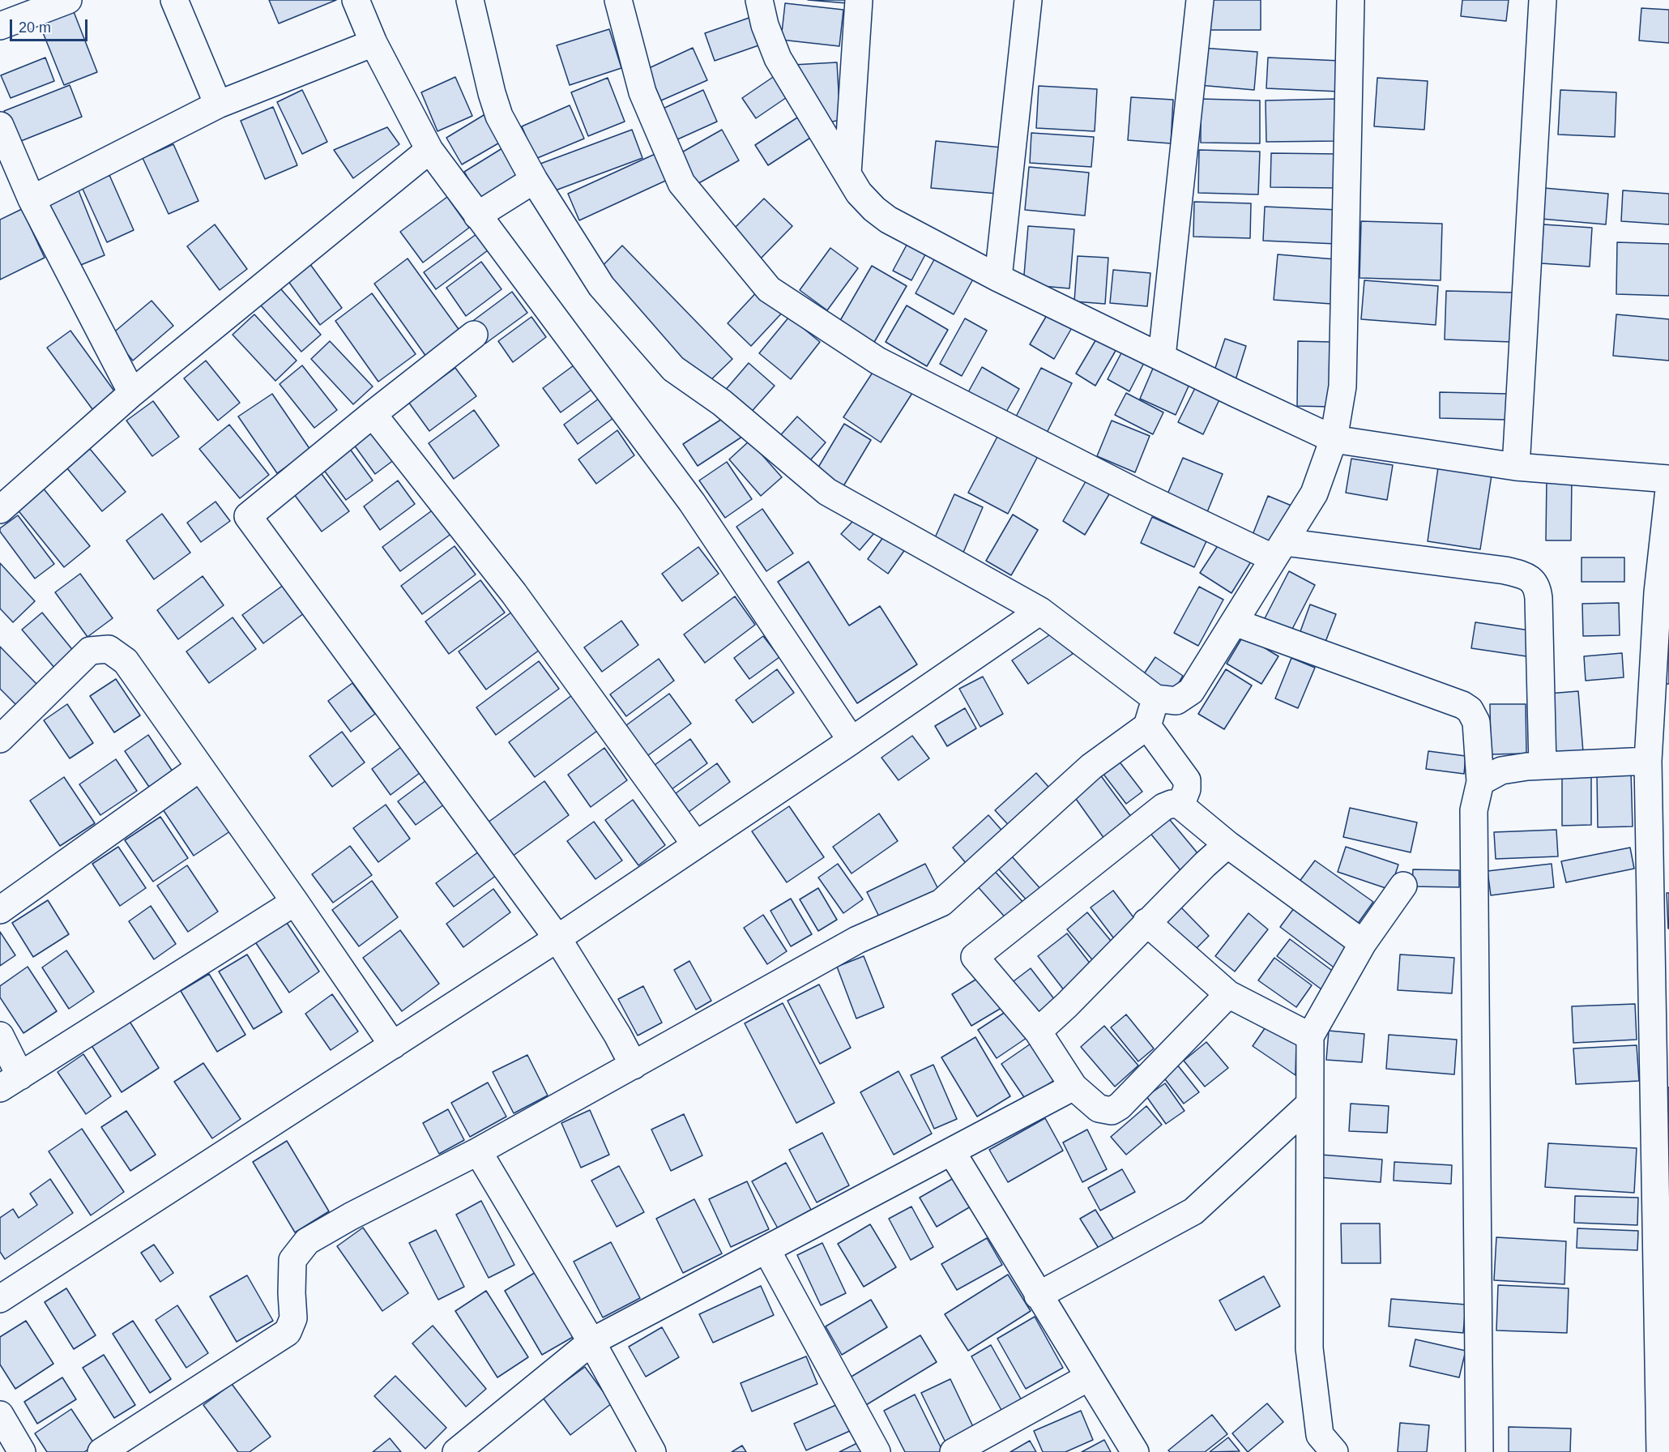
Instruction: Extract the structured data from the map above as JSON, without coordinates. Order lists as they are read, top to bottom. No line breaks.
{"scale_bar":"20 m"}
